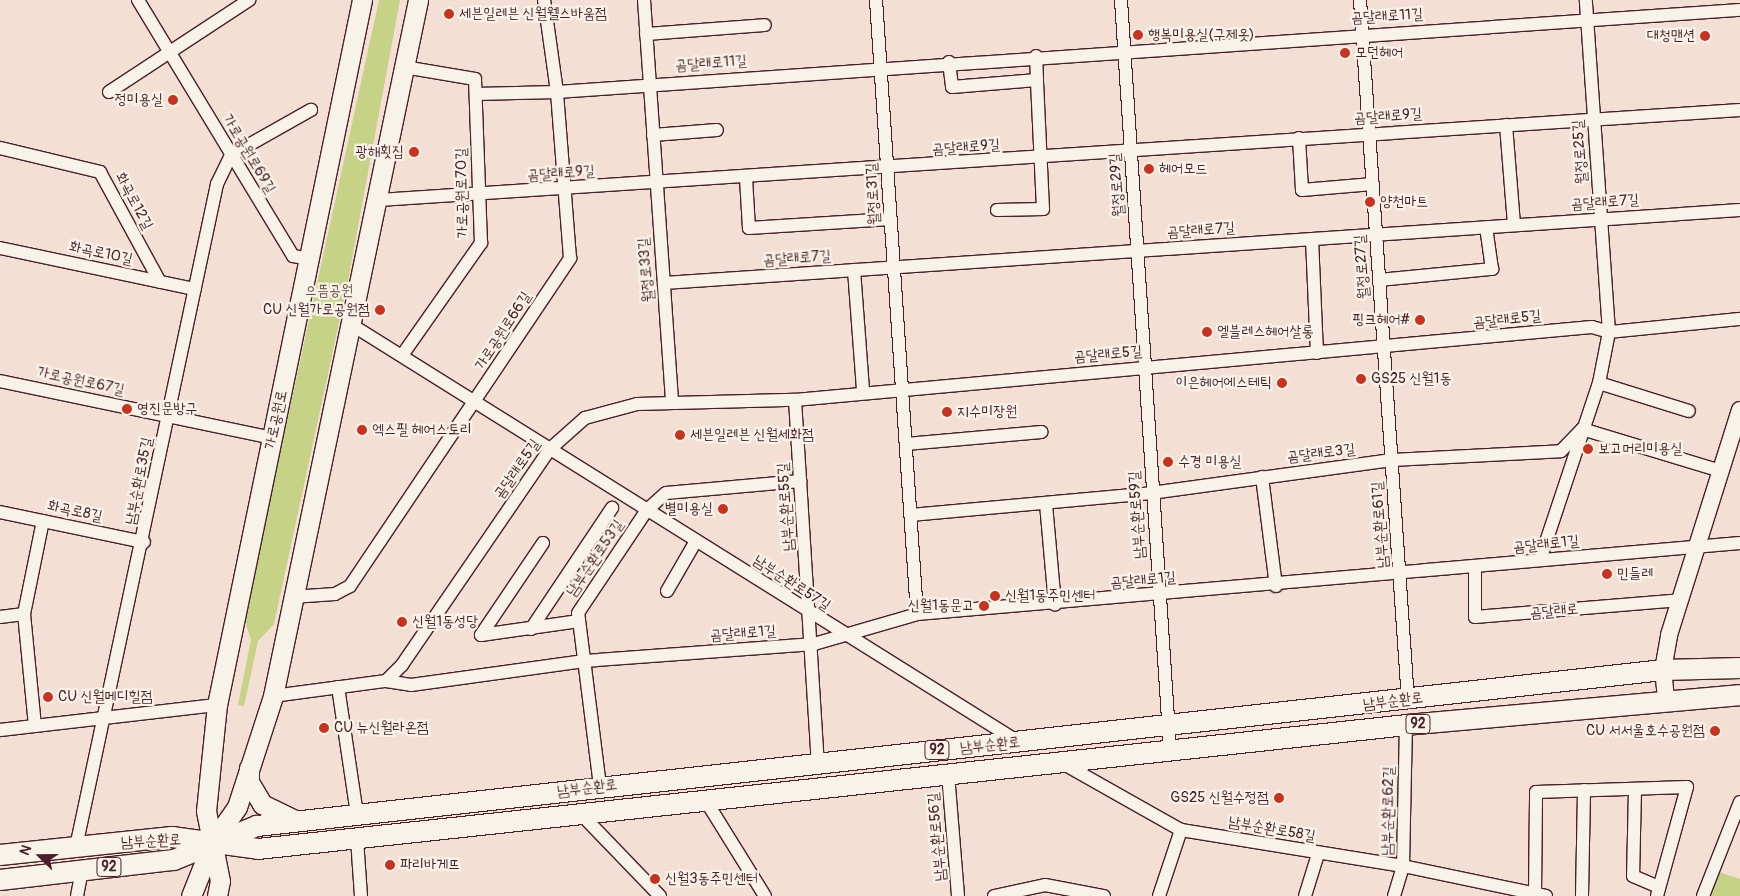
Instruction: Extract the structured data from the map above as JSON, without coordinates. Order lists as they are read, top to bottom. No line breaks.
{"streets":{"main road":["가로공원로","남부순환로","92"],"street":["곰달래로11길","곰달래로9길","월정로25길","가로공원로69길","월정로29길","가로공원로70길","월정로31길","화곡로12길","곰달래로7길","화곡로10길","월정로27길","월정로33길","곰달래로5길","가로공원로66길","가로공원로67길","곰달래로3길","남부순환로35길","남부순환로55길","화곡로8길","남부순환로59길","남부순환로61길","곰달래로1길","남부순환로53길","남부순환로57길","곰달래로","남부순환로62길","남부순환로58길","남부순환로56길"]},"crossings":[["곰달래로11길","월정로25길"],["곰달래로11길","월정로29길"],["곰달래로11길","가로공원로70길"],["곰달래로11길","월정로31길"],["곰달래로11길","월정로27길"],["곰달래로11길","월정로33길"],["곰달래로11길","가로공원로66길"],["곰달래로9길","월정로25길"],["곰달래로9길","월정로29길"],["곰달래로9길","가로공원로70길"],["곰달래로9길","월정로31길"],["곰달래로9길","월정로27길"],["곰달래로9길","월정로33길"],["곰달래로9길","가로공원로66길"],["월정로25길","곰달래로7길"],["월정로25길","곰달래로5길"],["가로공원로69길","가로공원로"],["가로공원로69길","남부순환로35길"],["월정로29길","곰달래로7길"],["월정로29길","곰달래로5길"],["월정로29길","남부순환로59길"],["월정로31길","곰달래로7길"],["월정로31길","곰달래로5길"],["화곡로12길","화곡로10길"],["곰달래로7길","월정로27길"],["곰달래로7길","월정로33길"],["화곡로10길","남부순환로35길"],["월정로27길","곰달래로5길"],["월정로27길","남부순환로61길"],["월정로33길","곰달래로5길"],["곰달래로5길","남부순환로55길"],["곰달래로5길","남부순환로59길"],["곰달래로5길","남부순환로61길"],["곰달래로5길","곰달래로1길"],["곰달래로5길","남부순환로57길"],["가로공원로66길","남부순환로57길"],["가로공원로67길","가로공원로"],["가로공원로67길","남부순환로35길"],["가로공원로","남부순환로"],["곰달래로3길","남부순환로59길"],["곰달래로3길","남부순환로61길"],["남부순환로35길","화곡로8길"],["남부순환로35길","남부순환로"],["남부순환로55길","곰달래로1길"],["남부순환로55길","남부순환로53길"],["남부순환로55길","남부순환로57길"],["남부순환로55길","남부순환로"],["남부순환로59길","곰달래로1길"],["남부순환로59길","남부순환로"],["남부순환로61길","곰달래로1길"],["남부순환로61길","남부순환로"],["곰달래로1길","남부순환로53길"],["곰달래로1길","남부순환로57길"],["곰달래로1길","곰달래로"],["남부순환로53길","남부순환로57길"],["남부순환로53길","남부순환로"],["남부순환로57길","남부순환로"],["남부순환로","남부순환로62길"],["남부순환로","남부순환로58길"],["남부순환로","남부순환로56길"],["남부순환로62길","남부순환로58길"]],"parks":["으뜸공원"],"places":["세븐일레븐 신월웰스바움점","행복미용실(구제옷)","대청맨션","모던헤어","정미용실","광해횟집","헤어모드","양천마트","CU 신월가로공원점","핑크헤어#","엘블레스헤어살롱","GS25 신월1동","이은헤어에스테틱","영진문방구","지수미장원","엑스필 헤어스토리","세븐일레븐 신월세화점","보고머리미용실","수경 미용실","별미용실","민들레","신월1동주민센터","신월1동문고","신월1동성당","CU 신월메디힐점","CU 뉴신월라온점","CU 서서울호수공원점","GS25 신월수정점","파리바게뜨","신월3동주민센터"],"north":"left"}
